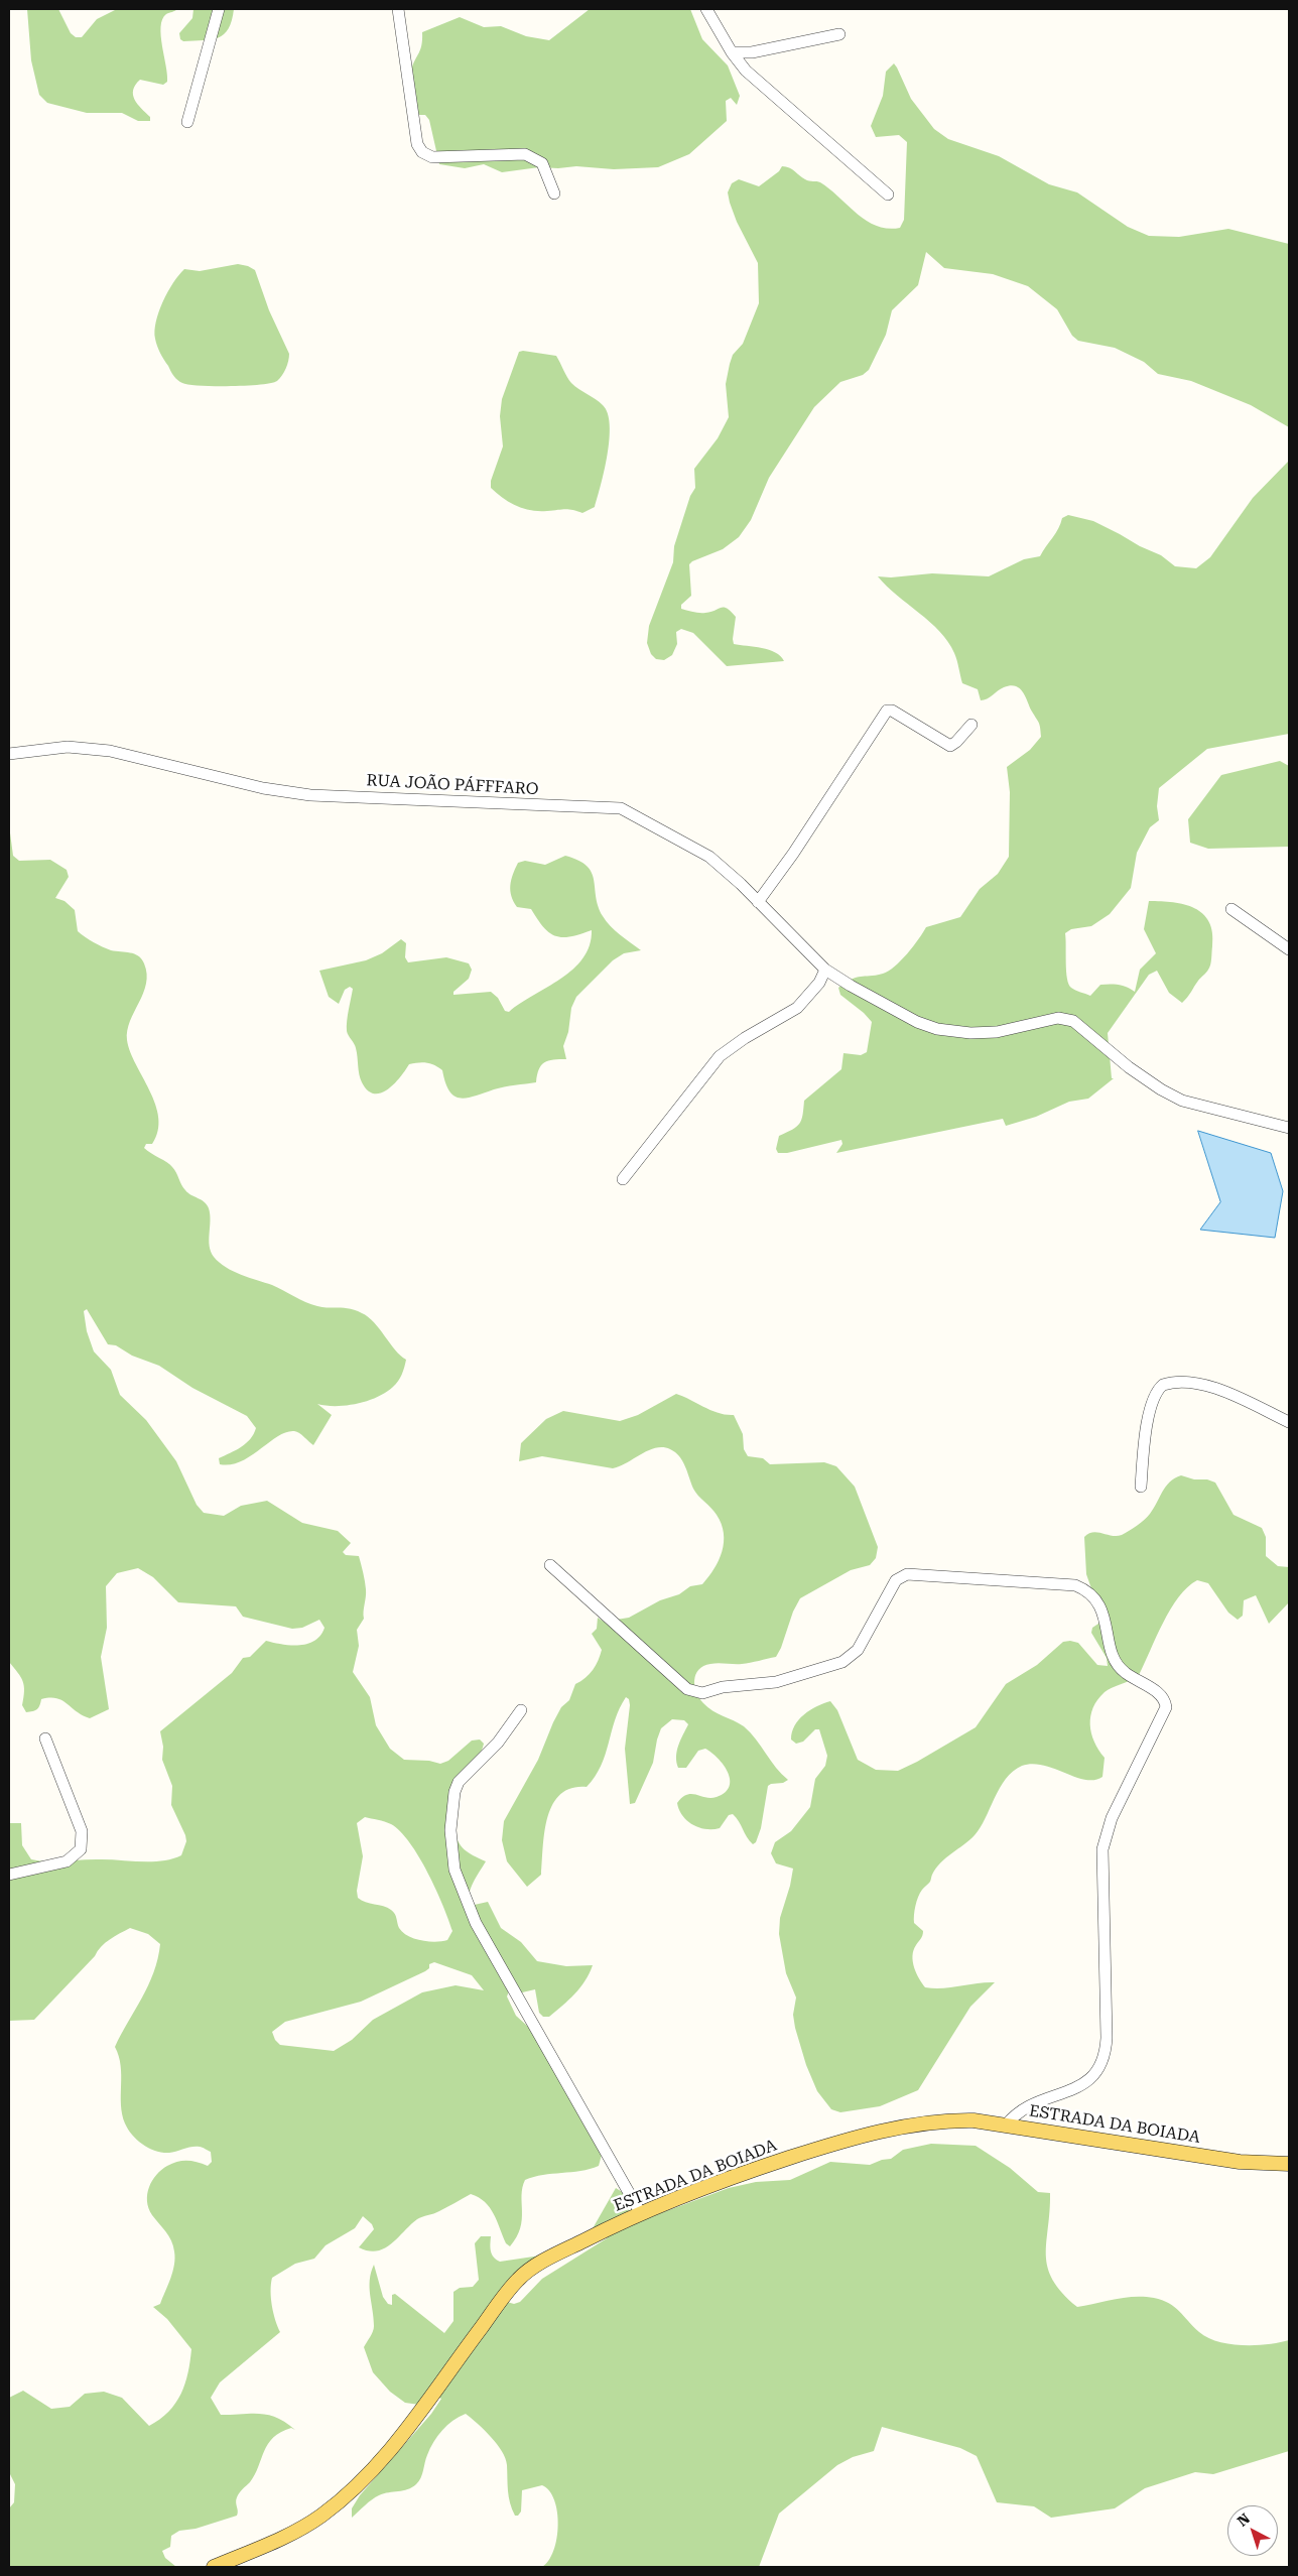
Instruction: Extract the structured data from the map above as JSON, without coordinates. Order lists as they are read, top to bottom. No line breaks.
{"streets":{"main road":["ESTRADA DA BOIADA"],"street":["RUA JOÃO PÁFFFARO"]},"north":"top left"}
